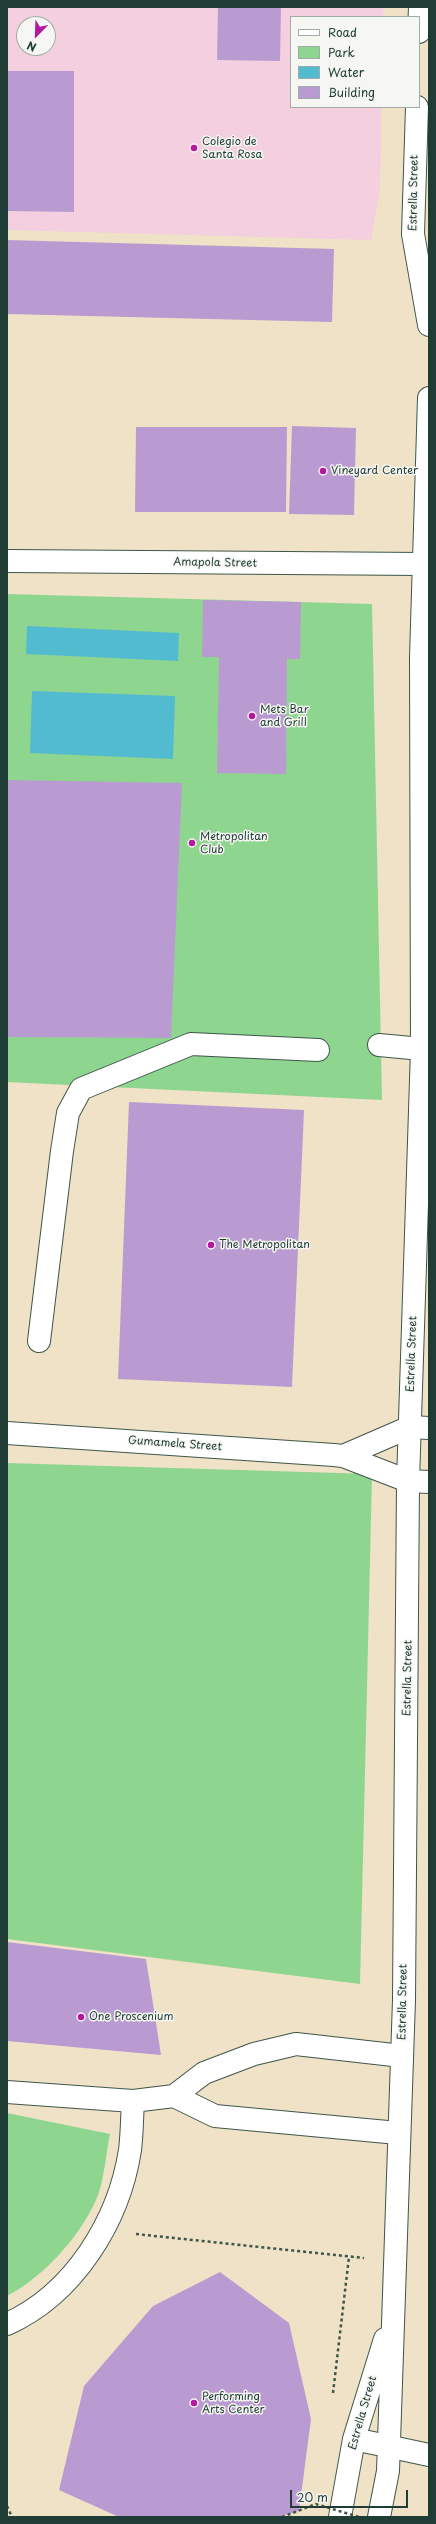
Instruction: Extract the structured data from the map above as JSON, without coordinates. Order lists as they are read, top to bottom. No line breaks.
{"streets":{"main road":["Estrella Street","Amapola Street","Gumamela Street"]},"crossings":[["Estrella Street","Amapola Street"],["Estrella Street","Gumamela Street"]],"places":["Colegio de Santa Rosa","Vineyard Center","Mets Bar and Grill","Metropolitan Club","The Metropolitan","One Proscenium","Performing Arts Center"],"legend":["Road","Park","Water","Building"],"scale_bar":"20 m","north":"bottom left"}
